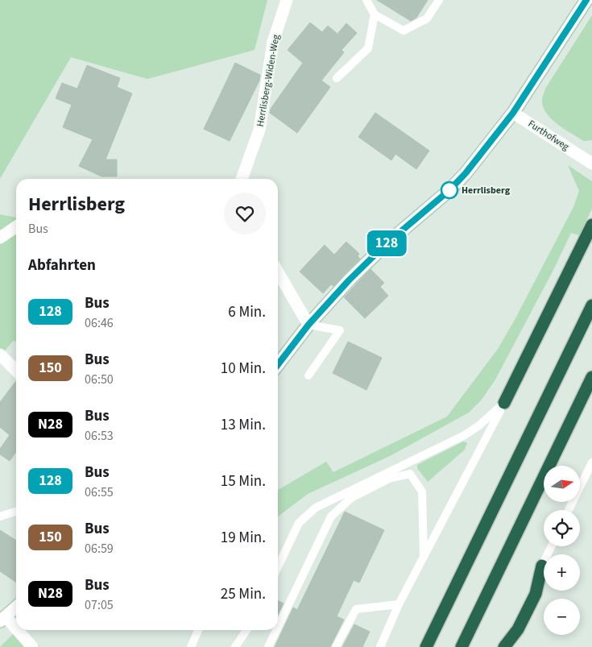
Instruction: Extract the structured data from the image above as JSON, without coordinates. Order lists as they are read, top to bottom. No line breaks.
{"streets":{"main road":["Herrlisberg-Widen-Weg","Furthofweg"]},"places":["Herrlisberg"],"lines":["bus line 128"],"north":"right","page":{"on_map":"128","heading":[["Herrlisberg","Bus"],"Abfahrten"],"list":[{"mark":"128","name":"Bus","note":"06:46","value":"6 Min."},{"mark":"150","name":"Bus","note":"06:50","value":"10 Min."},{"mark":"N28","name":"Bus","note":"06:53","value":"13 Min."},{"mark":"128","name":"Bus","note":"06:55","value":"15 Min."},{"mark":"150","name":"Bus","note":"06:59","value":"19 Min."},{"mark":"N28","name":"Bus","note":"07:05","value":"25 Min."}],"map_buttons":["+","−"]}}
